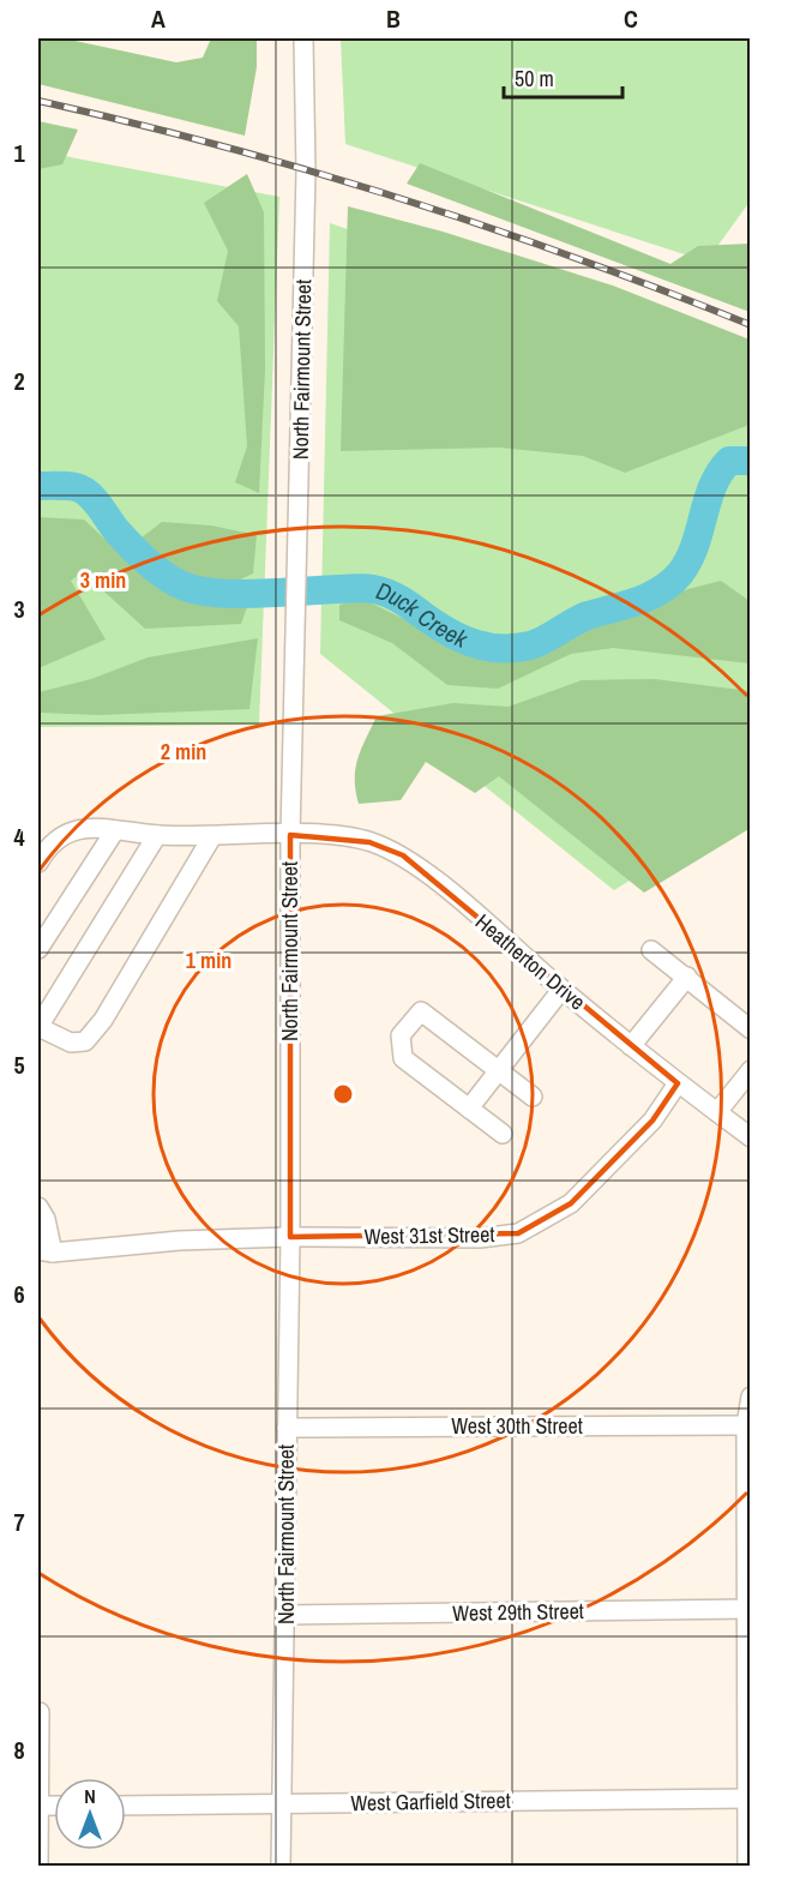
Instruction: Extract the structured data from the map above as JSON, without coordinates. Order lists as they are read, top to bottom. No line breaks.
{"streets":{"street":["North Fairmount Street","Heatherton Drive","West 31st Street","West 30th Street","West 29th Street","West Garfield Street"]},"crossings":[["North Fairmount Street","Heatherton Drive"],["North Fairmount Street","West 31st Street"],["North Fairmount Street","West 30th Street"],["North Fairmount Street","West 29th Street"],["North Fairmount Street","West Garfield Street"],["Heatherton Drive","West 31st Street"]],"water":["Duck Creek"],"scale_bar":"50 m","north":"top","grid":{"columns":["A","B","C"],"rows":["1","2","3","4","5","6","7","8"]},"rings":["3 min","2 min","1 min"]}
